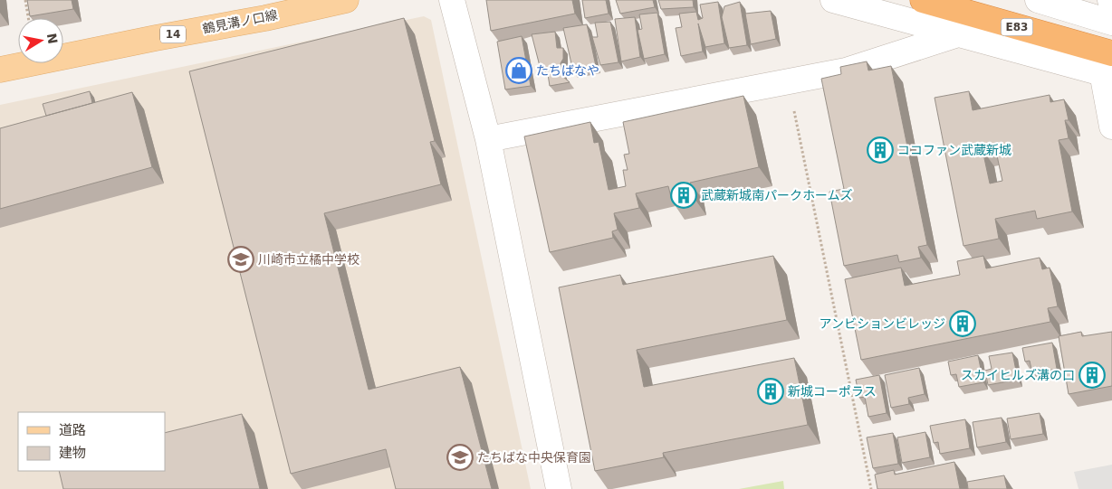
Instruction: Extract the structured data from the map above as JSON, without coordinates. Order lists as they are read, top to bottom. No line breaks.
{"streets":{"highway":["E83"],"main road":["鶴見溝ノ口線","14"]},"places":{"shop":["たちばなや"],"building":["ココファン武蔵新城","武蔵新城南パークホームズ","アンビションビレッジ","スカイヒルズ溝の口","新城コーポラス"],"school or university":["川崎市立橘中学校","たちばな中央保育園"]},"legend":["道路","建物"],"north":"right"}
